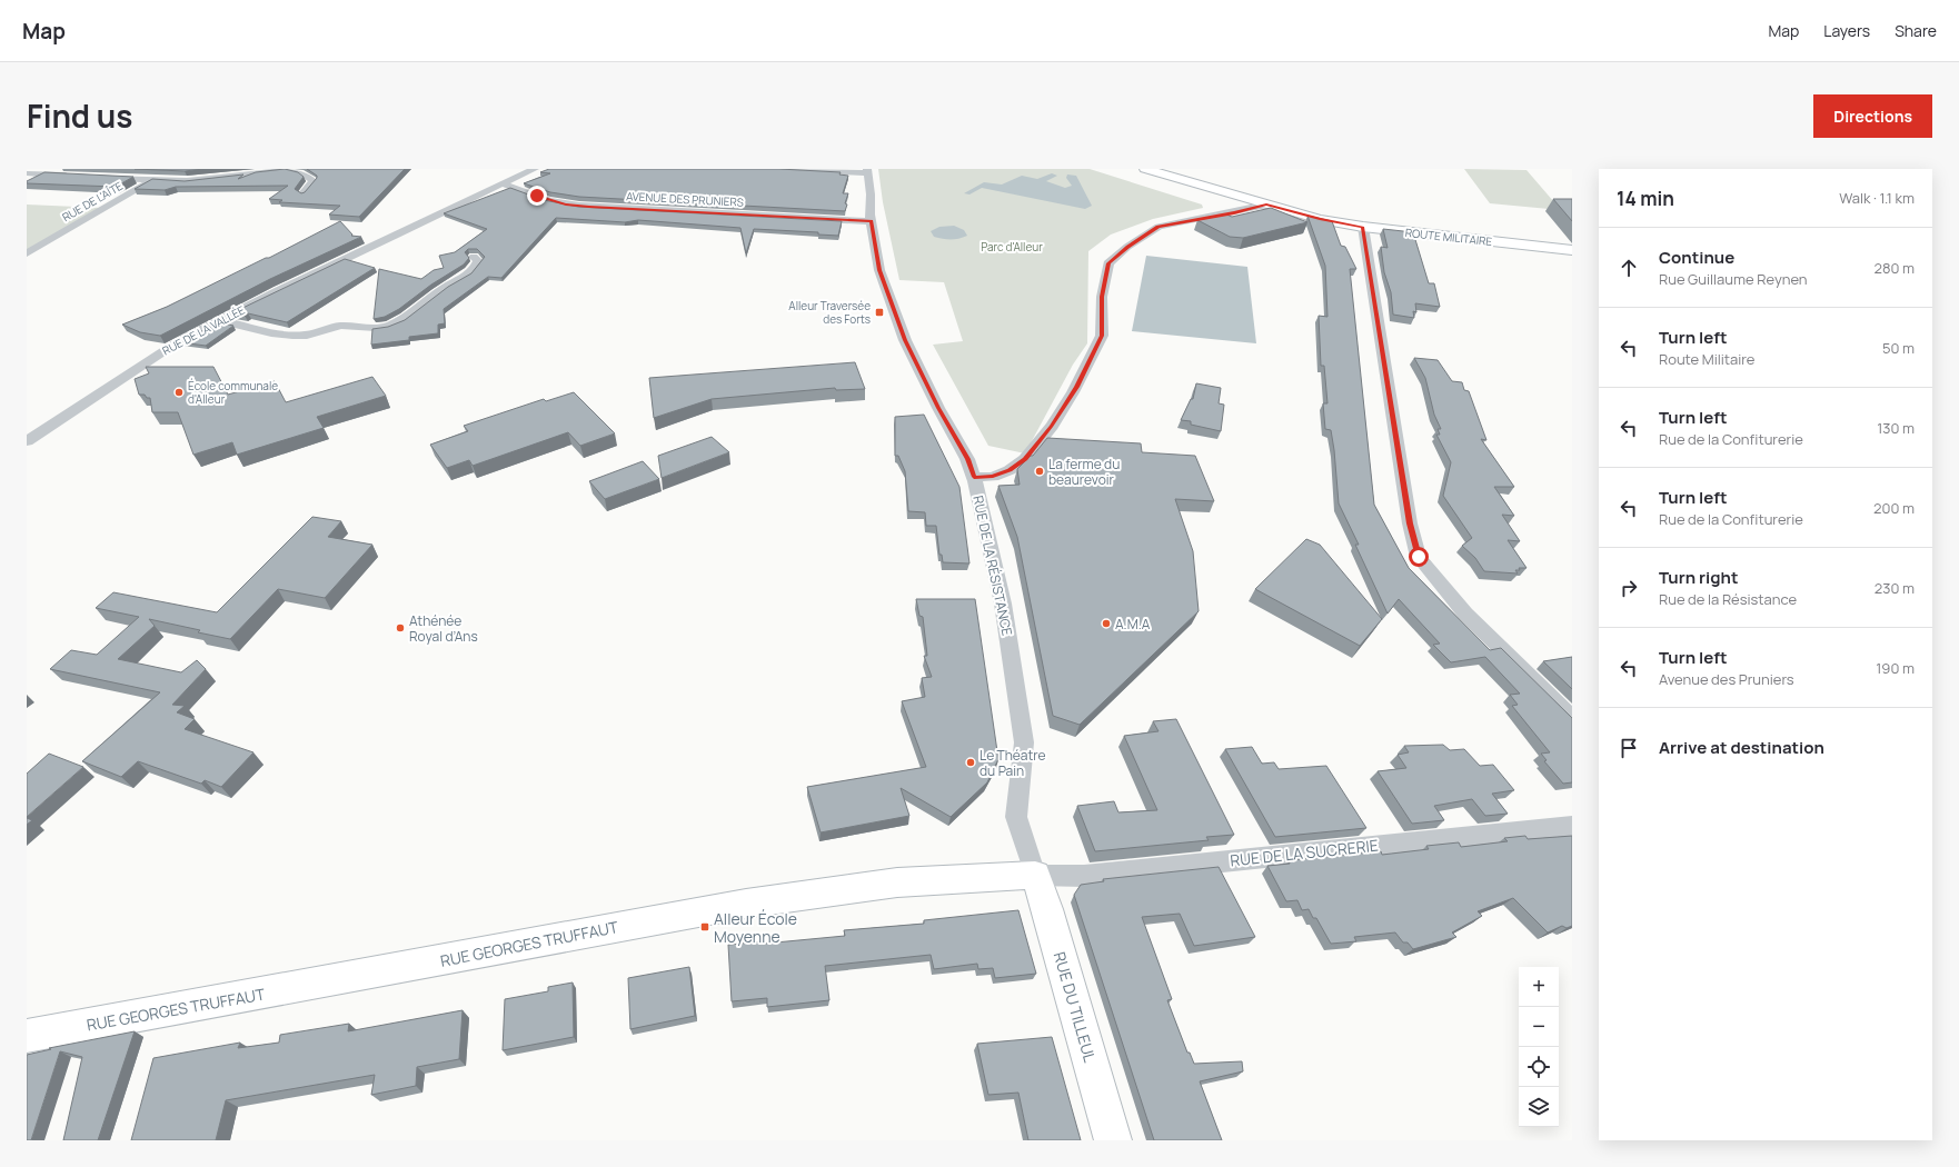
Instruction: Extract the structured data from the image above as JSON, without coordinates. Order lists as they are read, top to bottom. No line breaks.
{"streets":{"street":["AVENUE DES PRUNIERS","RUE DE L'AÎTE","ROUTE MILITAIRE","RUE DE LA VALLÉE","RUE DE LA RÉSISTANCE","RUE DE LA SUCRERIE","RUE GEORGES TRUFFAUT","RUE DU TILLEUL"]},"crossings":[["AVENUE DES PRUNIERS","RUE DE LA VALLÉE"],["AVENUE DES PRUNIERS","RUE DE LA RÉSISTANCE"],["RUE DE LA RÉSISTANCE","RUE DE LA SUCRERIE"],["RUE DE LA RÉSISTANCE","RUE GEORGES TRUFFAUT"],["RUE DE LA RÉSISTANCE","RUE DU TILLEUL"],["RUE DE LA SUCRERIE","RUE GEORGES TRUFFAUT"],["RUE DE LA SUCRERIE","RUE DU TILLEUL"],["RUE GEORGES TRUFFAUT","RUE DU TILLEUL"]],"parks":["Parc d'Alleur"],"places":{"transit":["Alleur Traversée des Forts","Alleur École Moyenne"],"other":["École communale d'Alleur","La ferme du beaurevoir","A.M.A","Athénée Royal d’Ans","Le Théatre du Pain"]},"page":{"header":"Map","nav":["Map","Layers","Share"],"title":"Find us","buttons":"Directions","heading":["14 min","Walk · 1.1 km"],"list":[["Continue","Rue Guillaume Reynen","280 m"],["Turn left","Route Militaire","50 m"],["Turn left","Rue de la Confiturerie","130 m"],["Turn left","Rue de la Confiturerie","200 m"],["Turn right","Rue de la Résistance","230 m"],["Turn left","Avenue des Pruniers","190 m"],"Arrive at destination"],"map_buttons":["+","−"]}}
